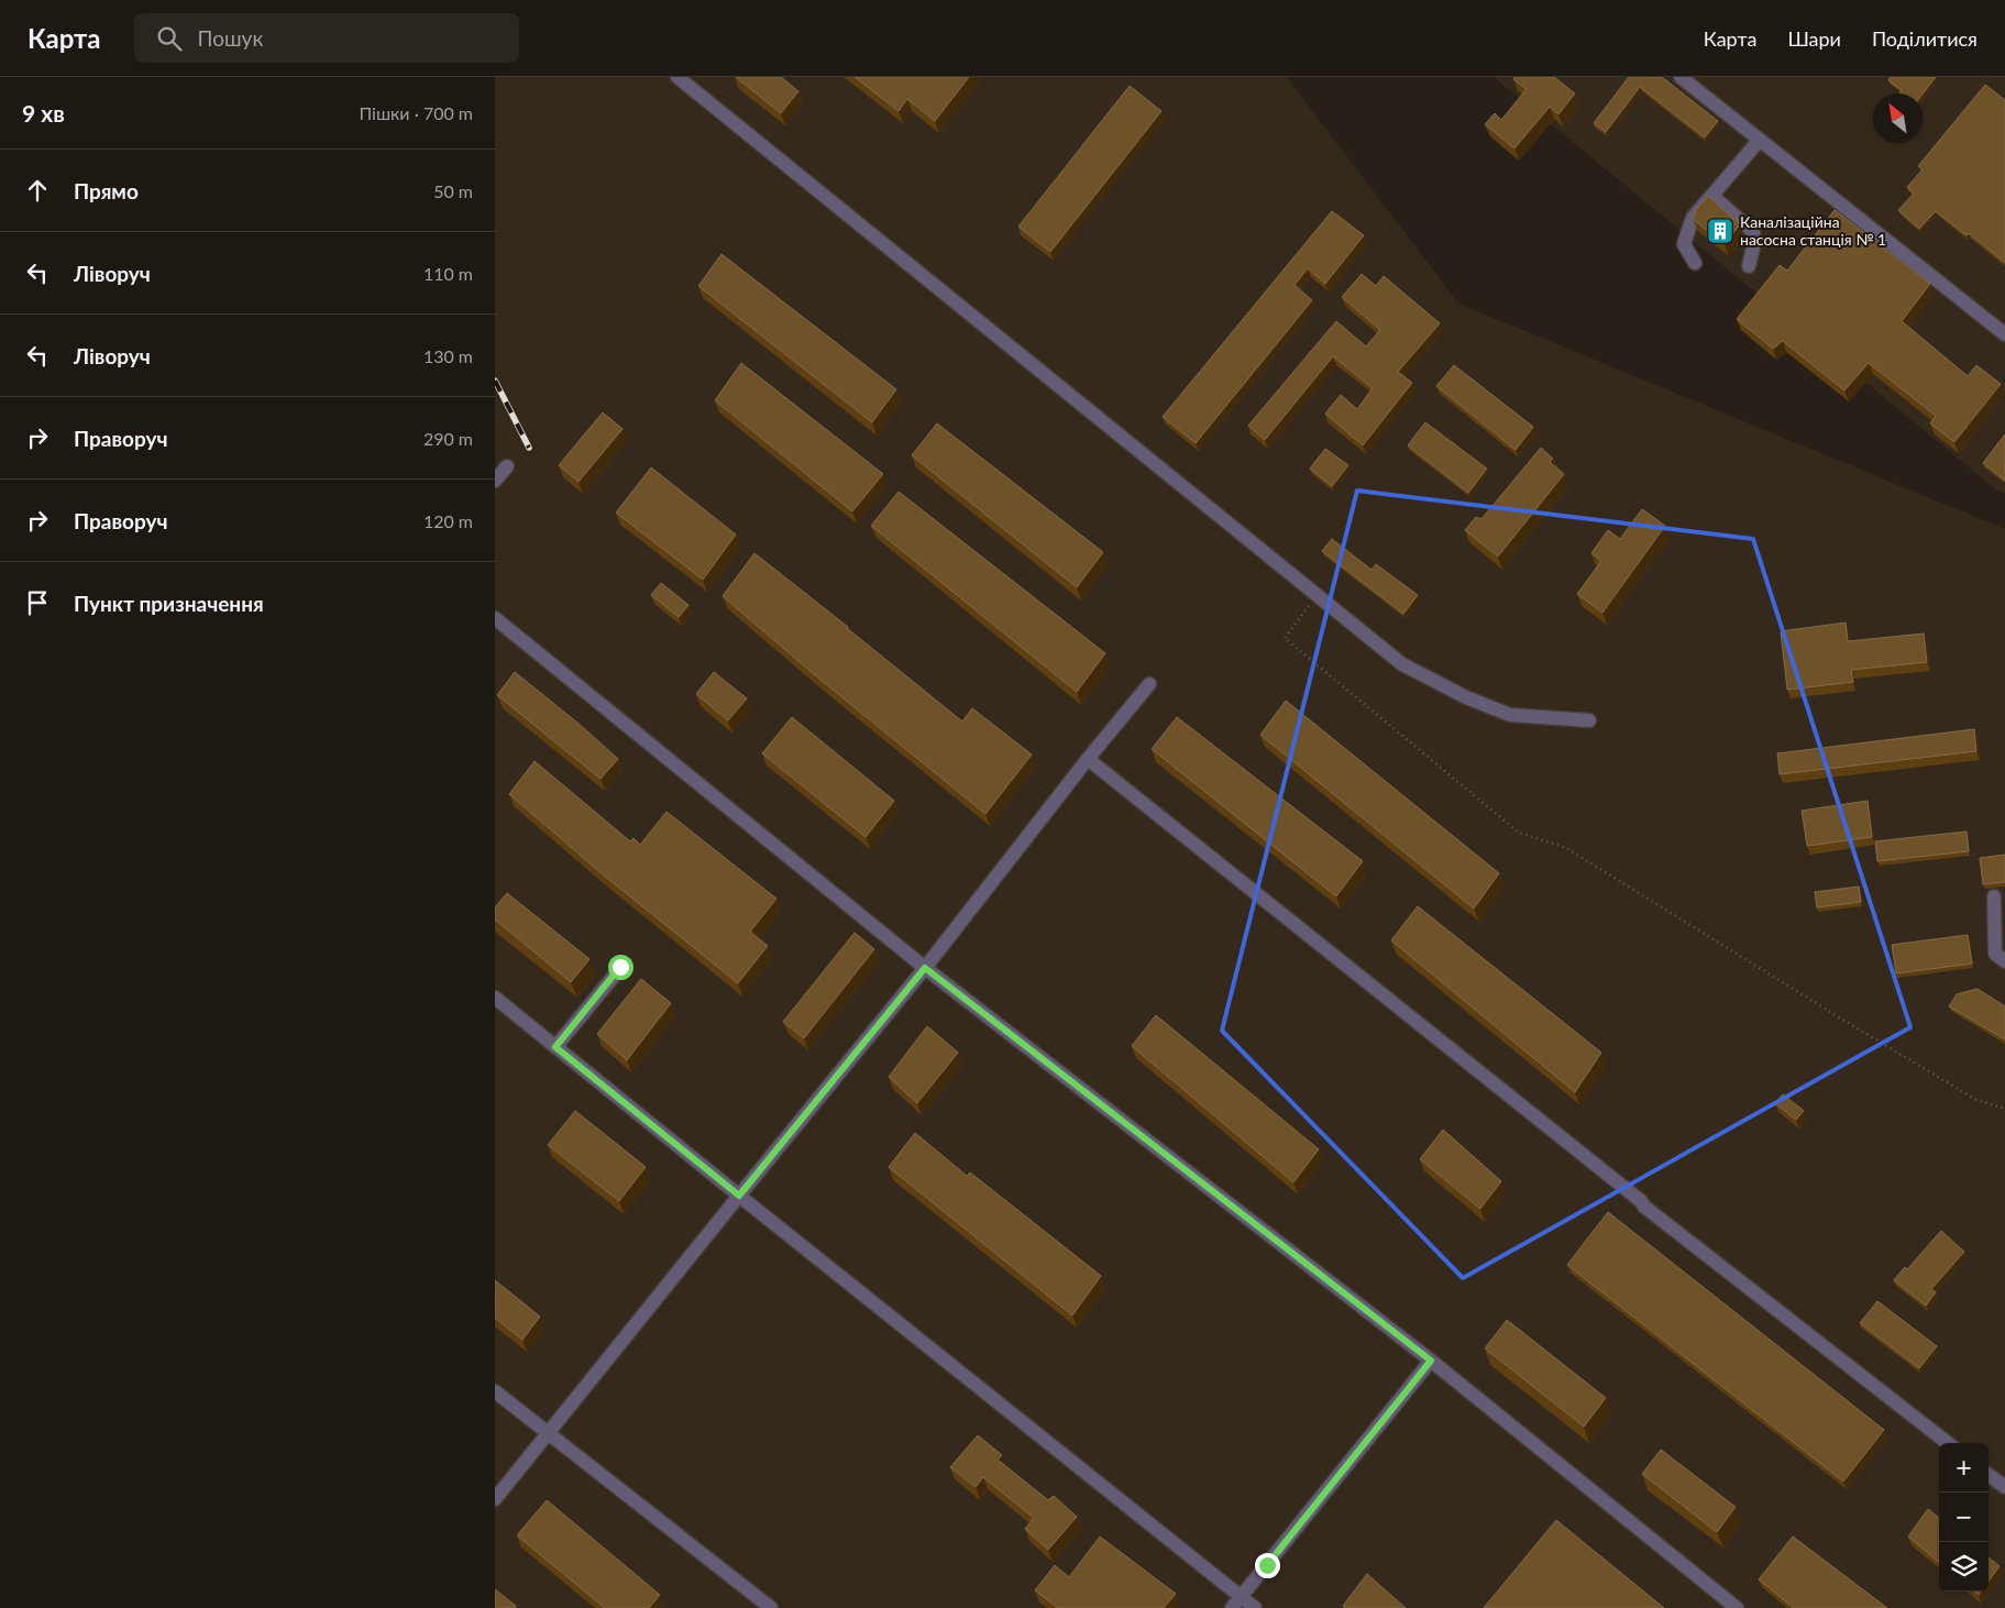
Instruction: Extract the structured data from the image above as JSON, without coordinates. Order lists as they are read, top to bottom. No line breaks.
{"places":{"building":["Каналізаційна насосна станція № 1"]},"north":"top left","page":{"header":"Карта","search":"Пошук","nav":["Карта","Шари","Поділитися"],"heading":["9 хв","Пішки · 700 m"],"list":[["Прямо","50 m"],["Ліворуч","110 m"],["Ліворуч","130 m"],["Праворуч","290 m"],["Праворуч","120 m"],"Пункт призначення"],"map_buttons":["+","−"]}}
